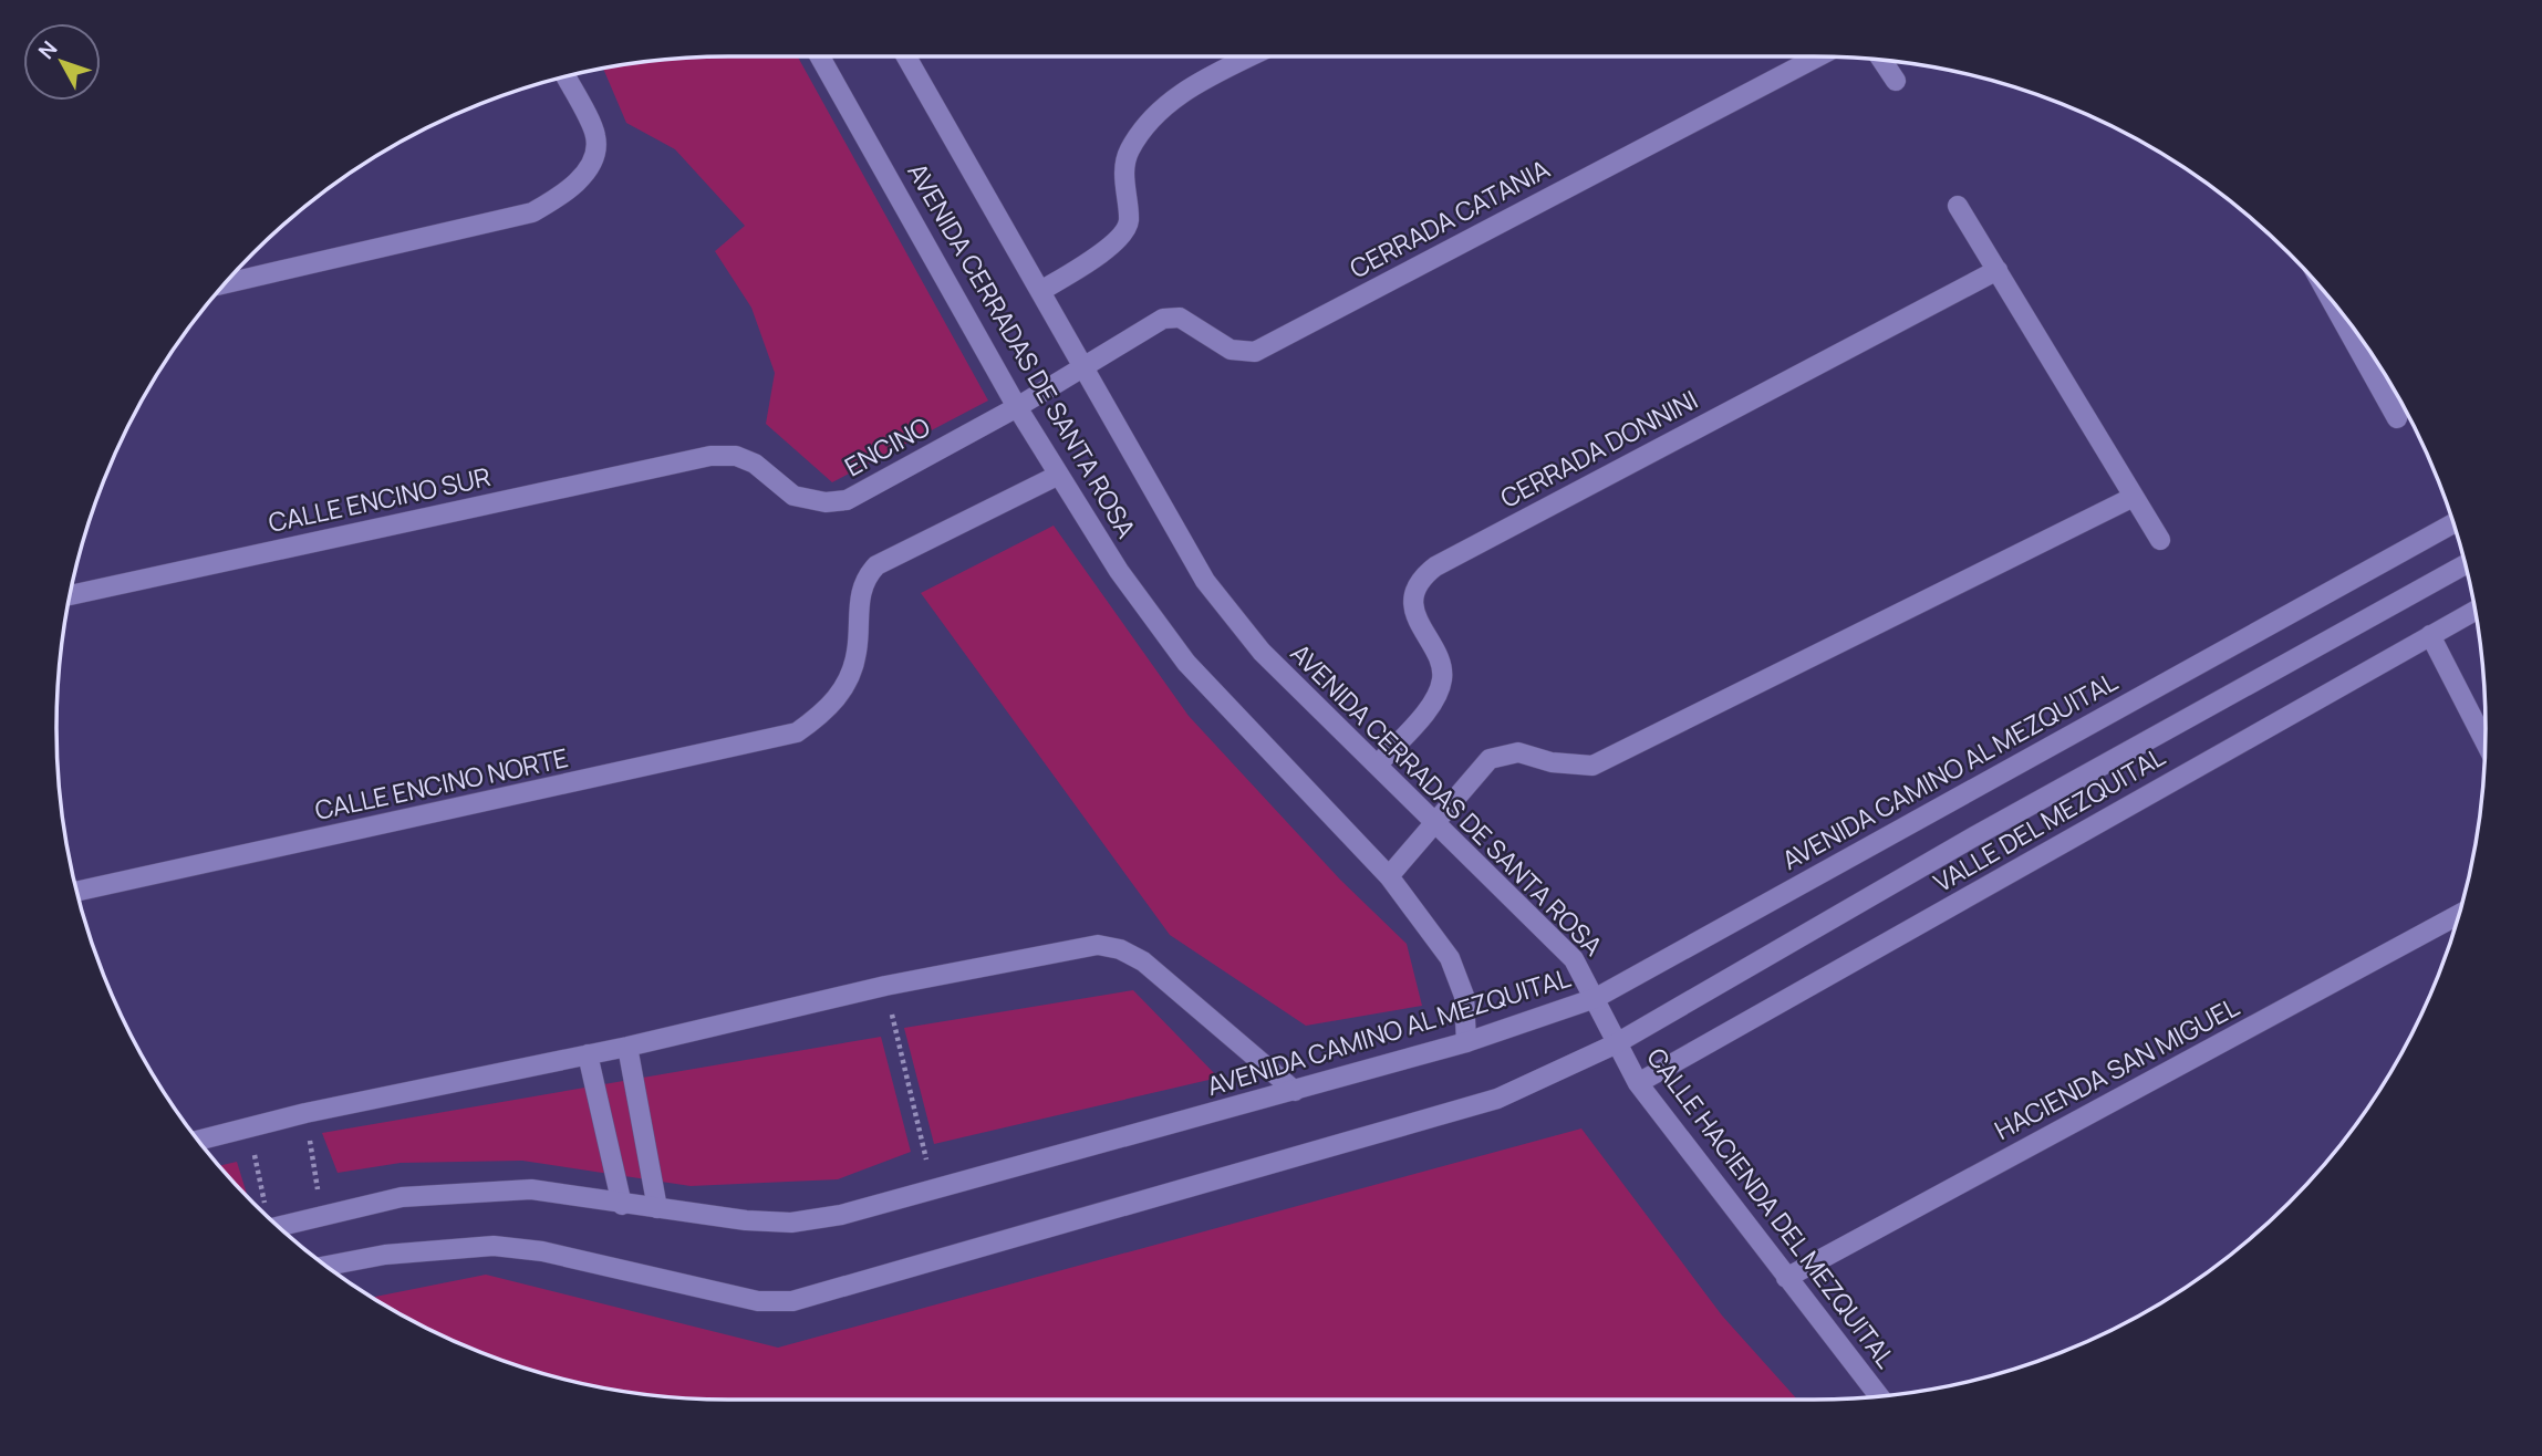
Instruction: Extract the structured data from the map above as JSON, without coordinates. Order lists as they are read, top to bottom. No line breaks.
{"streets":{"street":["CERRADA CATANIA","AVENIDA CERRADAS DE SANTA ROSA","ENCINO","CERRADA DONNINI","CALLE ENCINO SUR","AVENIDA CAMINO AL MEZQUITAL","CALLE ENCINO NORTE","VALLE DEL MEZQUITAL","HACIENDA SAN MIGUEL","CALLE HACIENDA DEL MEZQUITAL"]},"crossings":[["CERRADA CATANIA","AVENIDA CERRADAS DE SANTA ROSA"],["CERRADA CATANIA","ENCINO"],["AVENIDA CERRADAS DE SANTA ROSA","ENCINO"],["AVENIDA CERRADAS DE SANTA ROSA","CERRADA DONNINI"],["AVENIDA CERRADAS DE SANTA ROSA","AVENIDA CAMINO AL MEZQUITAL"],["AVENIDA CERRADAS DE SANTA ROSA","CALLE ENCINO NORTE"],["AVENIDA CERRADAS DE SANTA ROSA","CALLE HACIENDA DEL MEZQUITAL"],["ENCINO","CALLE ENCINO SUR"],["AVENIDA CAMINO AL MEZQUITAL","CALLE HACIENDA DEL MEZQUITAL"],["VALLE DEL MEZQUITAL","CALLE HACIENDA DEL MEZQUITAL"],["HACIENDA SAN MIGUEL","CALLE HACIENDA DEL MEZQUITAL"]],"north":"top left"}
